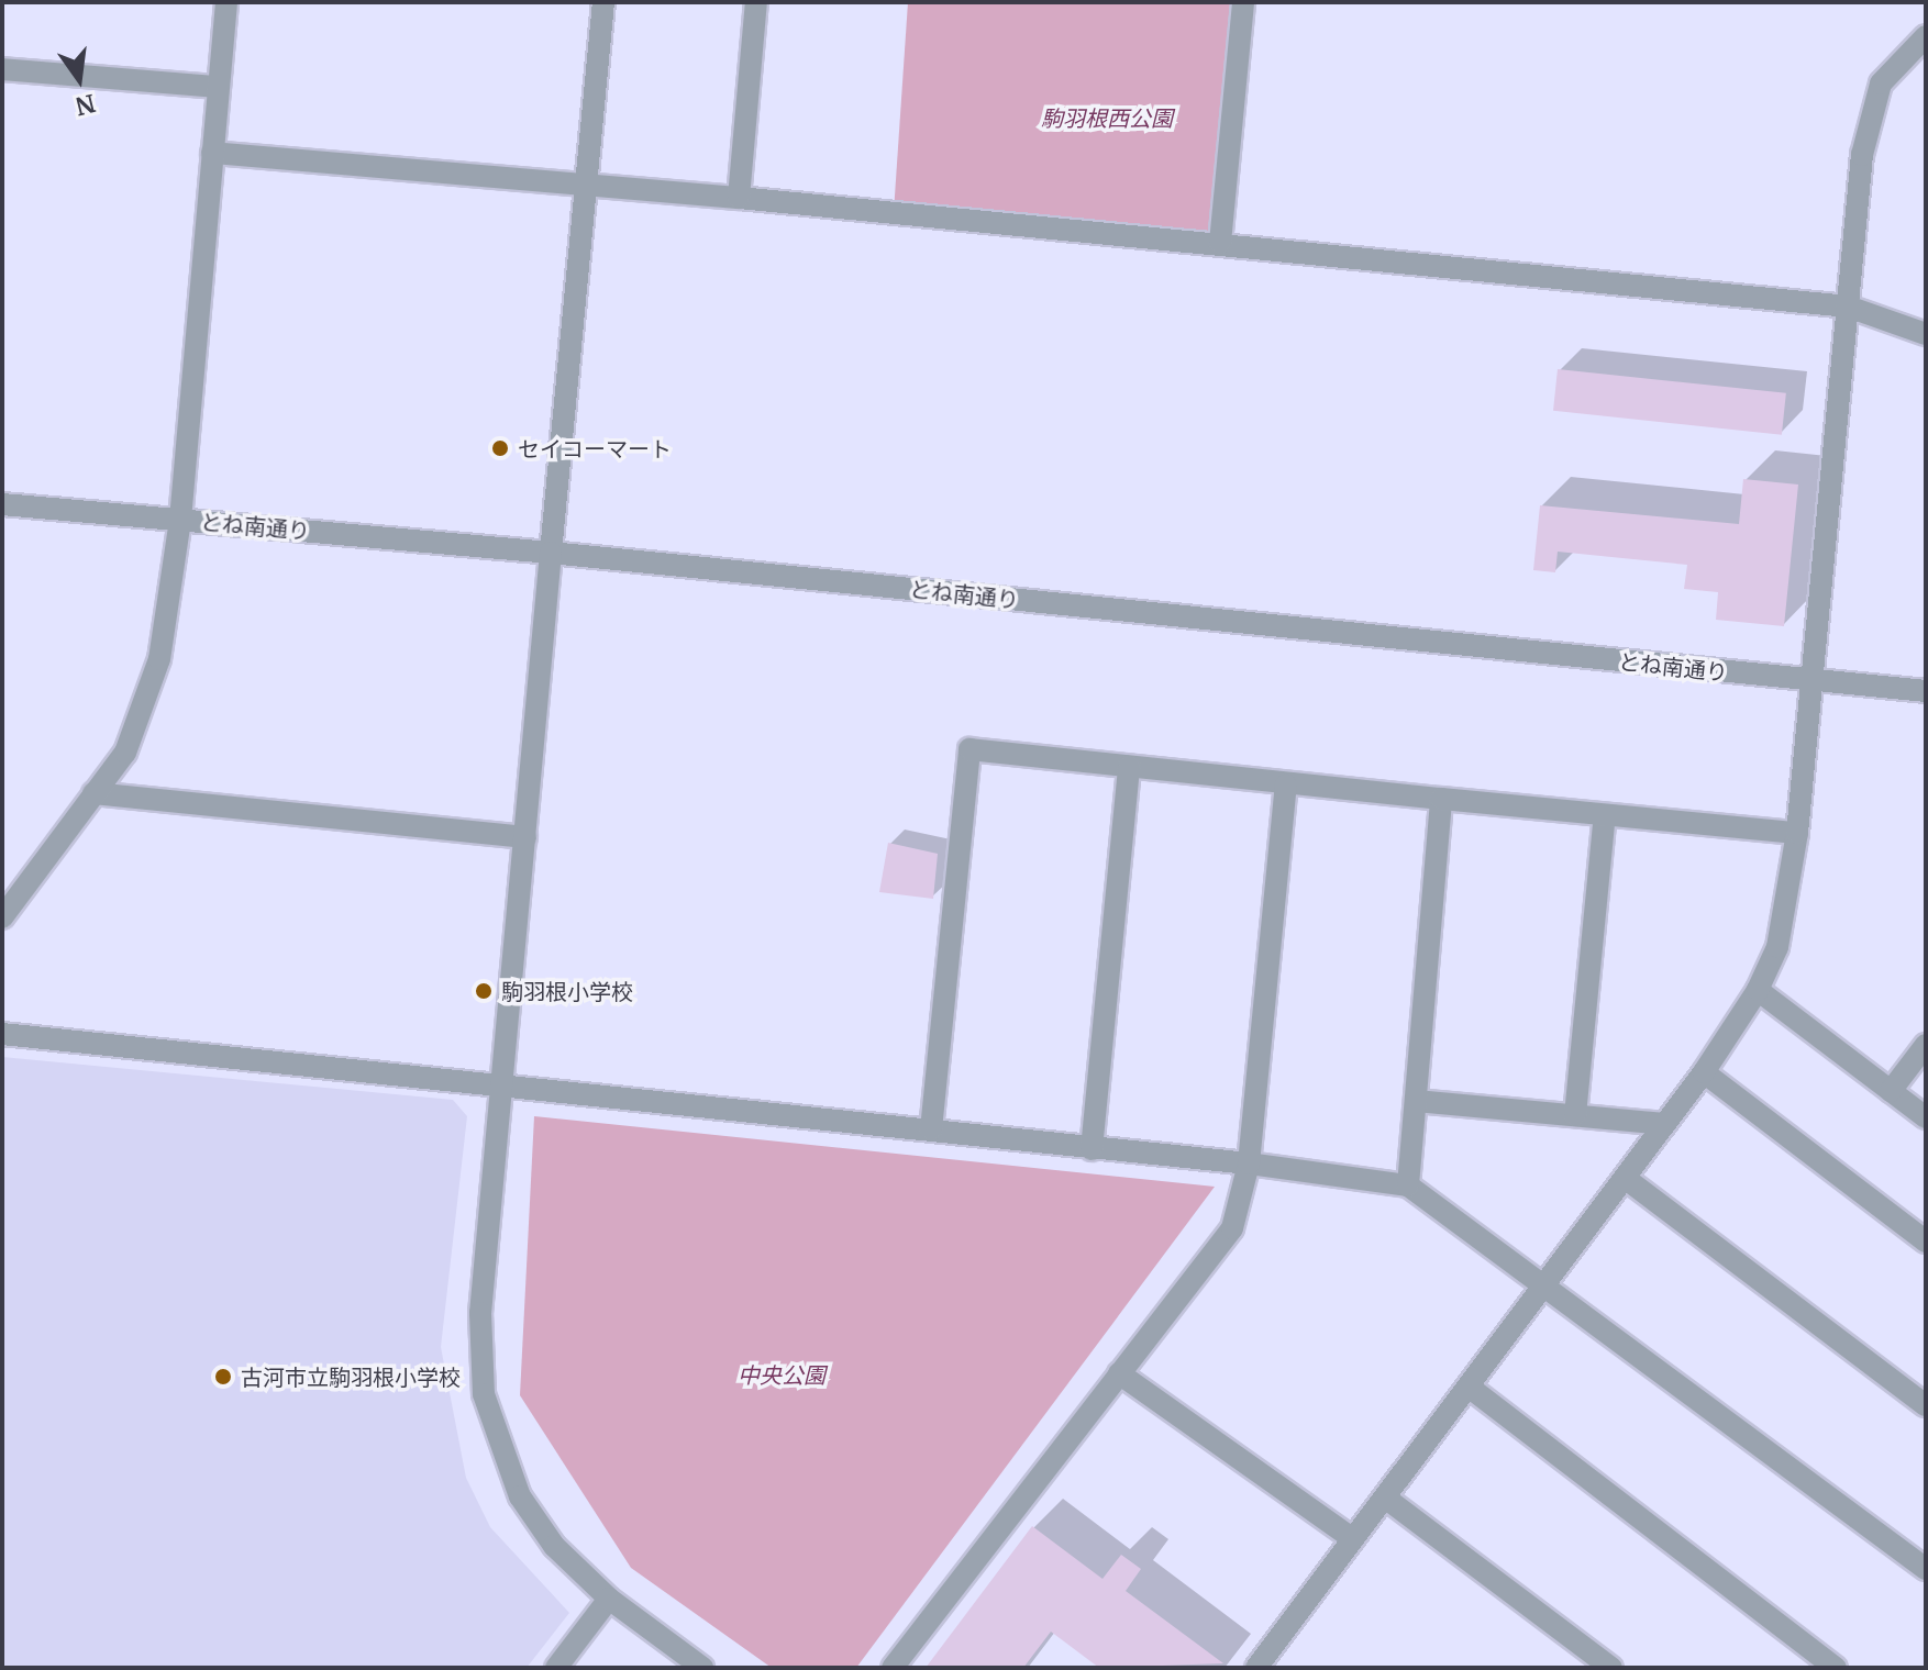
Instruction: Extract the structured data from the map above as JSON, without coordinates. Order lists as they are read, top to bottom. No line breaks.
{"streets":{"street":["とね南通り"]},"parks":["駒羽根西公園","中央公園"],"places":["セイコーマート","駒羽根小学校","古河市立駒羽根小学校"],"north":"bottom"}
